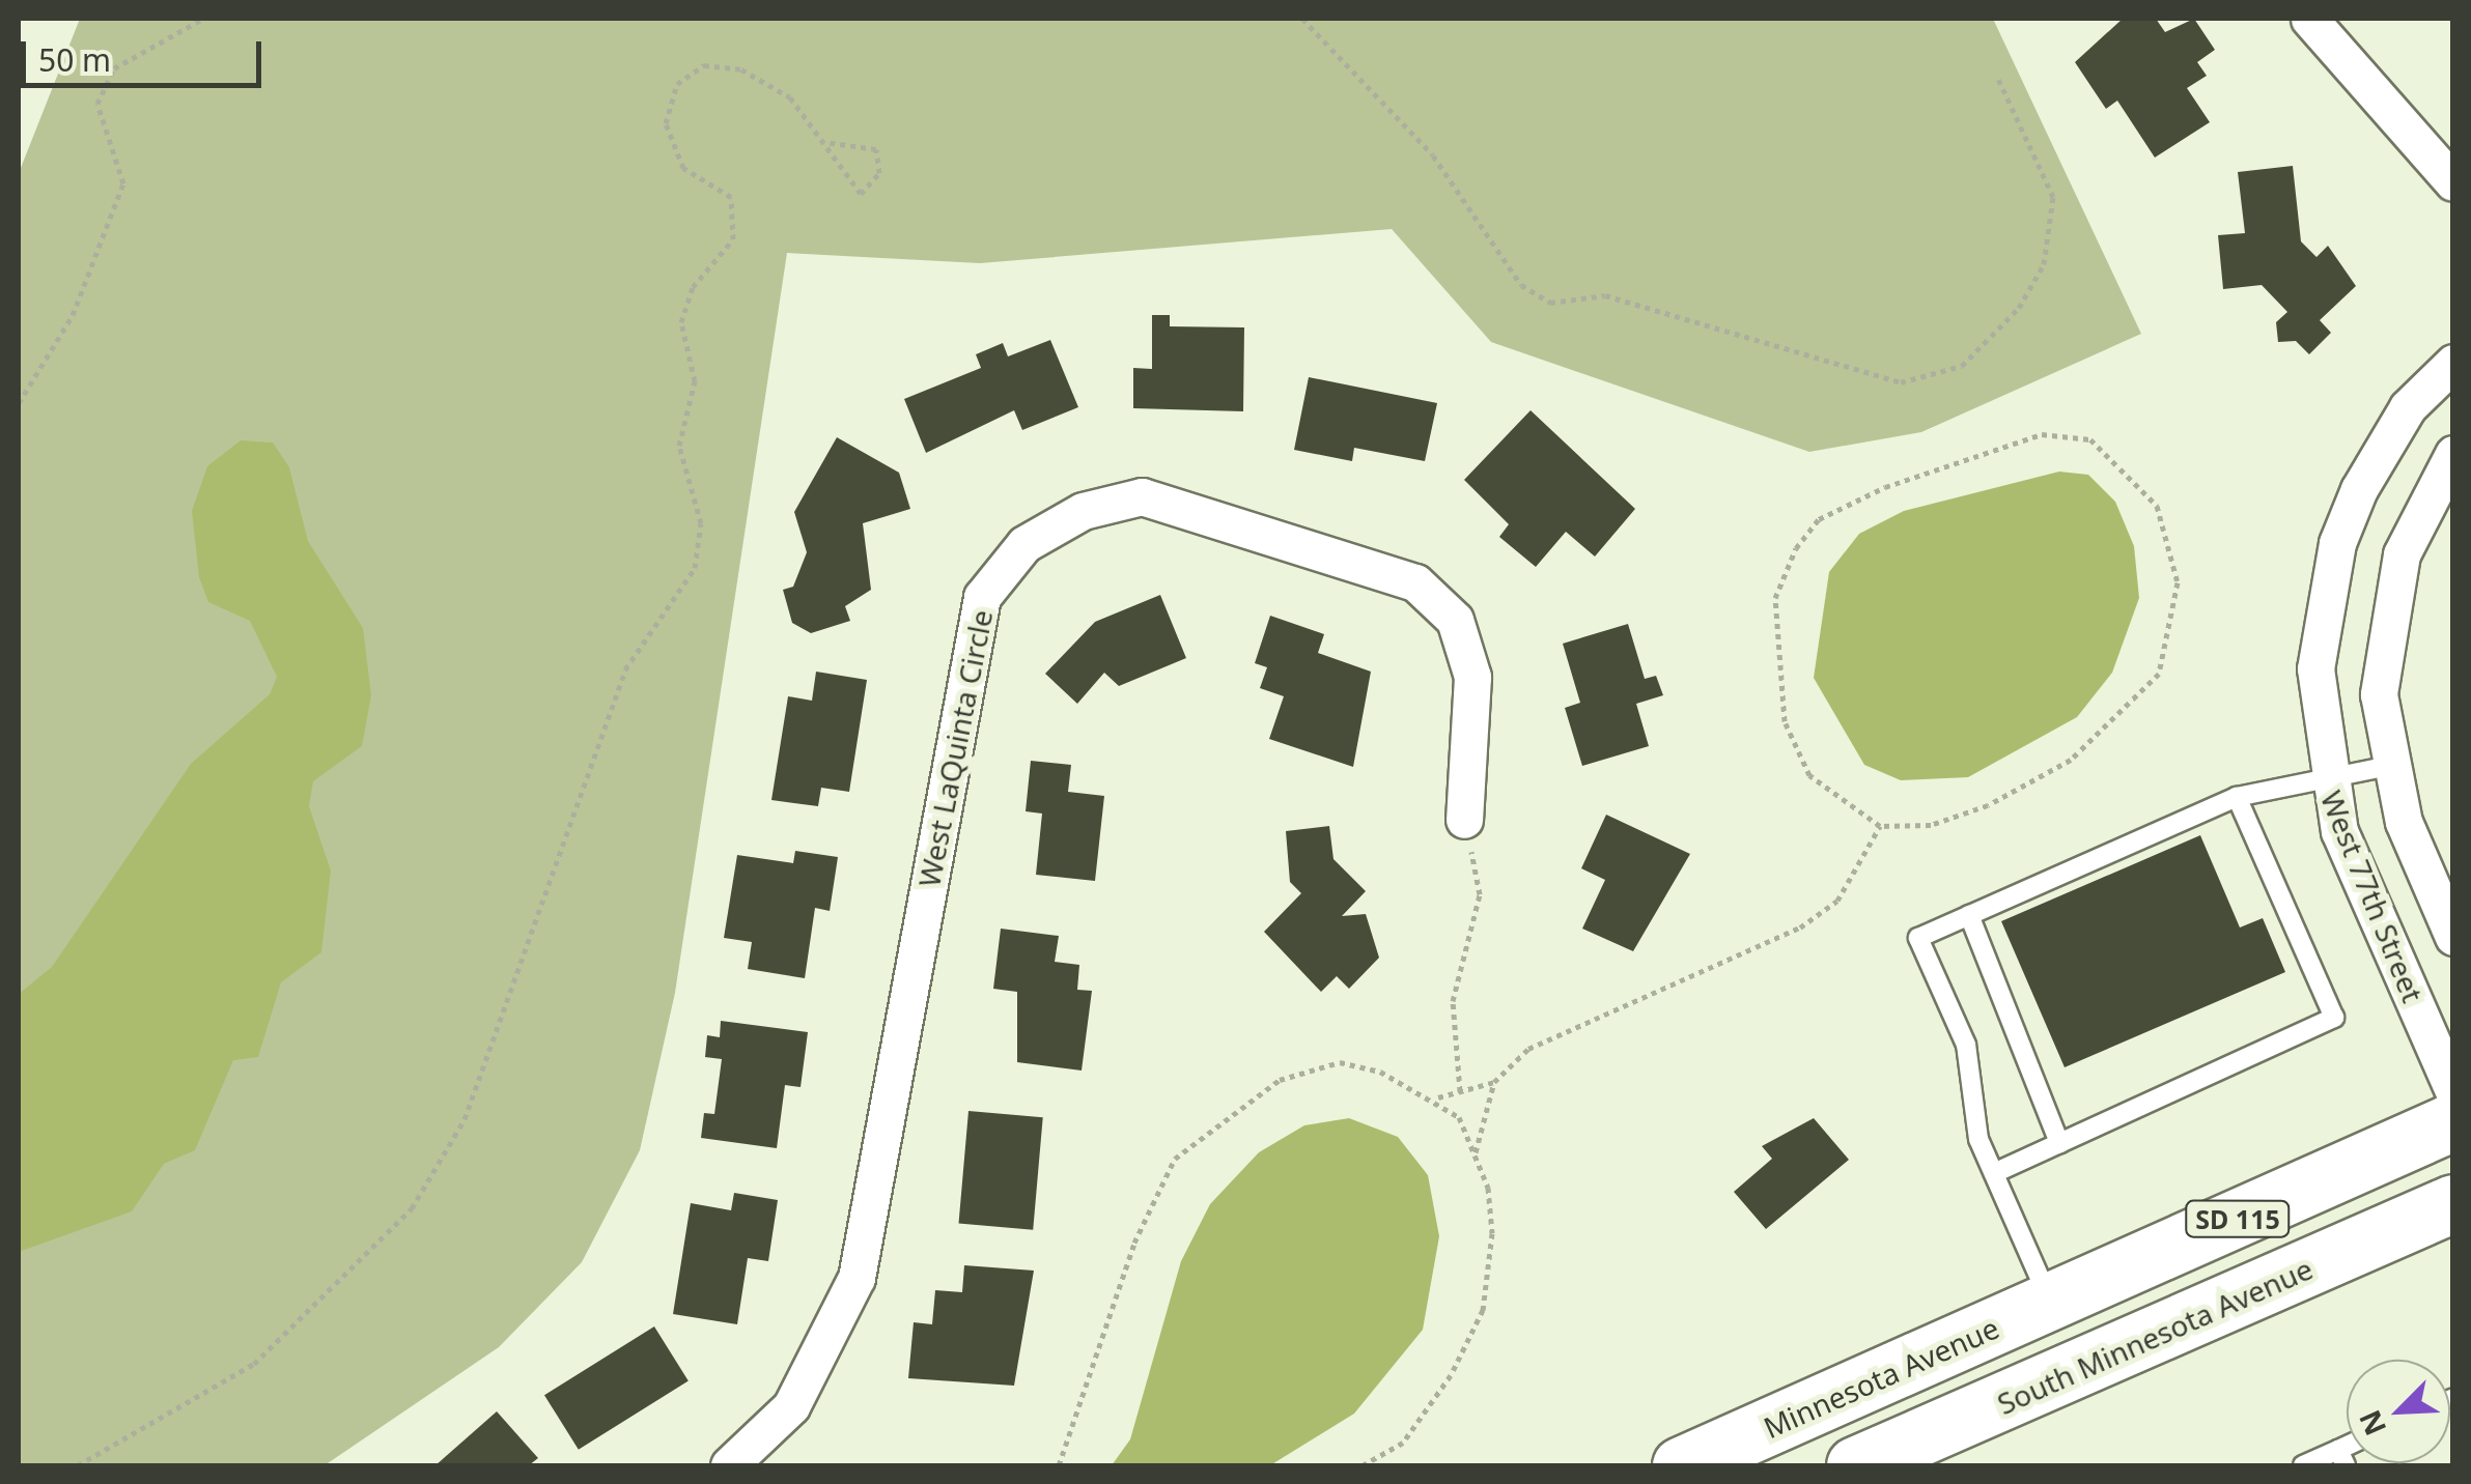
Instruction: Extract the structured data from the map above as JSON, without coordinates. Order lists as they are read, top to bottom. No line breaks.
{"streets":{"main road":["SD 115","South Minnesota Avenue","Minnesota Avenue"],"street":["West LaQuinta Circle","West 77th Street"]},"crossings":[["SD 115","Minnesota Avenue"]],"scale_bar":"50 m","north":"bottom left"}
